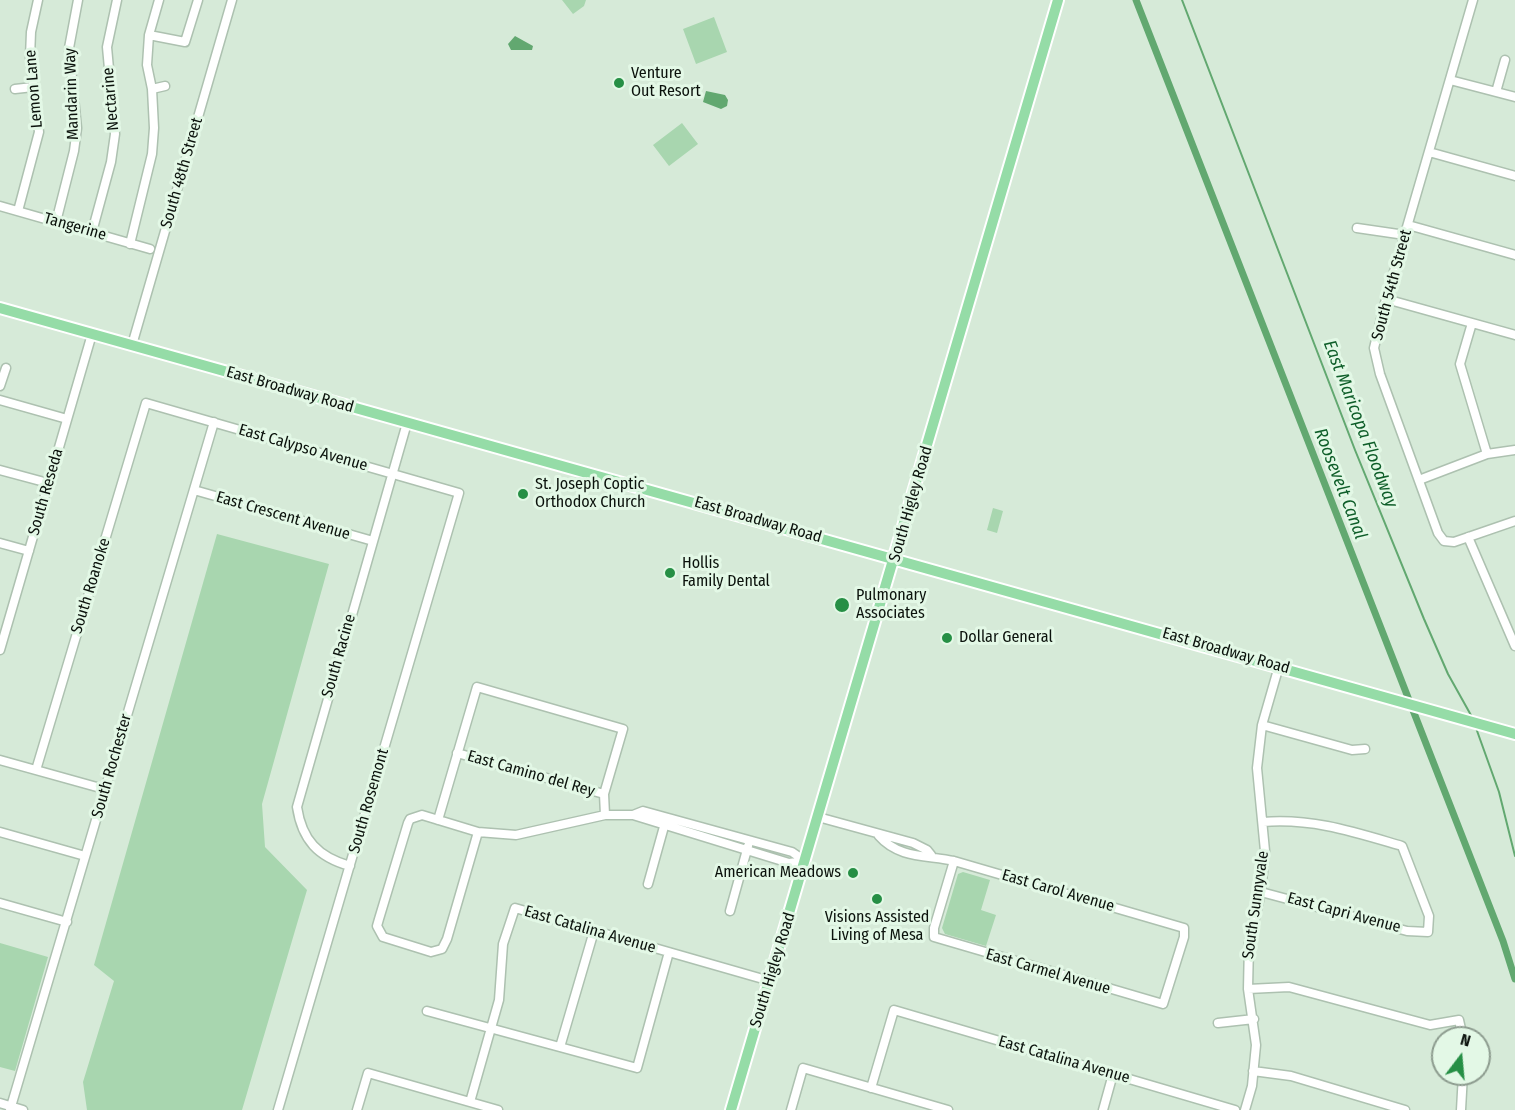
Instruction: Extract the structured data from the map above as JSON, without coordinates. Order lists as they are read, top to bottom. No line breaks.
{"streets":{"main road":["East Broadway Road","South Higley Road"],"street":["Lemon Lane","Mandarin Way","Nectarine","South 48th Street","Tangerine","South 54th Street","East Calypso Avenue","South Reseda","East Crescent Avenue","South Roanoke","South Racine","South Rochester","East Camino del Rey","South Rosemont","East Carol Avenue","South Sunnyvale","East Capri Avenue","East Catalina Avenue","East Carmel Avenue"]},"crossings":[["Lemon Lane","Tangerine"],["Mandarin Way","Tangerine"],["Nectarine","Tangerine"],["South 48th Street","East Broadway Road"],["East Broadway Road","South Reseda"],["East Broadway Road","South Higley Road"],["East Broadway Road","South Racine"],["East Broadway Road","South Sunnyvale"],["East Calypso Avenue","South Roanoke"],["East Calypso Avenue","South Racine"],["East Calypso Avenue","South Rochester"],["East Calypso Avenue","South Rosemont"],["South Higley Road","East Carol Avenue"],["South Higley Road","East Catalina Avenue"],["East Crescent Avenue","South Racine"],["East Crescent Avenue","South Rochester"],["South Racine","South Rosemont"],["East Carol Avenue","East Carmel Avenue"],["South Sunnyvale","East Capri Avenue"]],"water":["East Maricopa Floodway","Roosevelt Canal"],"places":["Venture Out Resort","St. Joseph Coptic Orthodox Church","Hollis Family Dental","Pulmonary Associates","Dollar General","American Meadows","Visions Assisted Living of Mesa"],"north":"top"}
